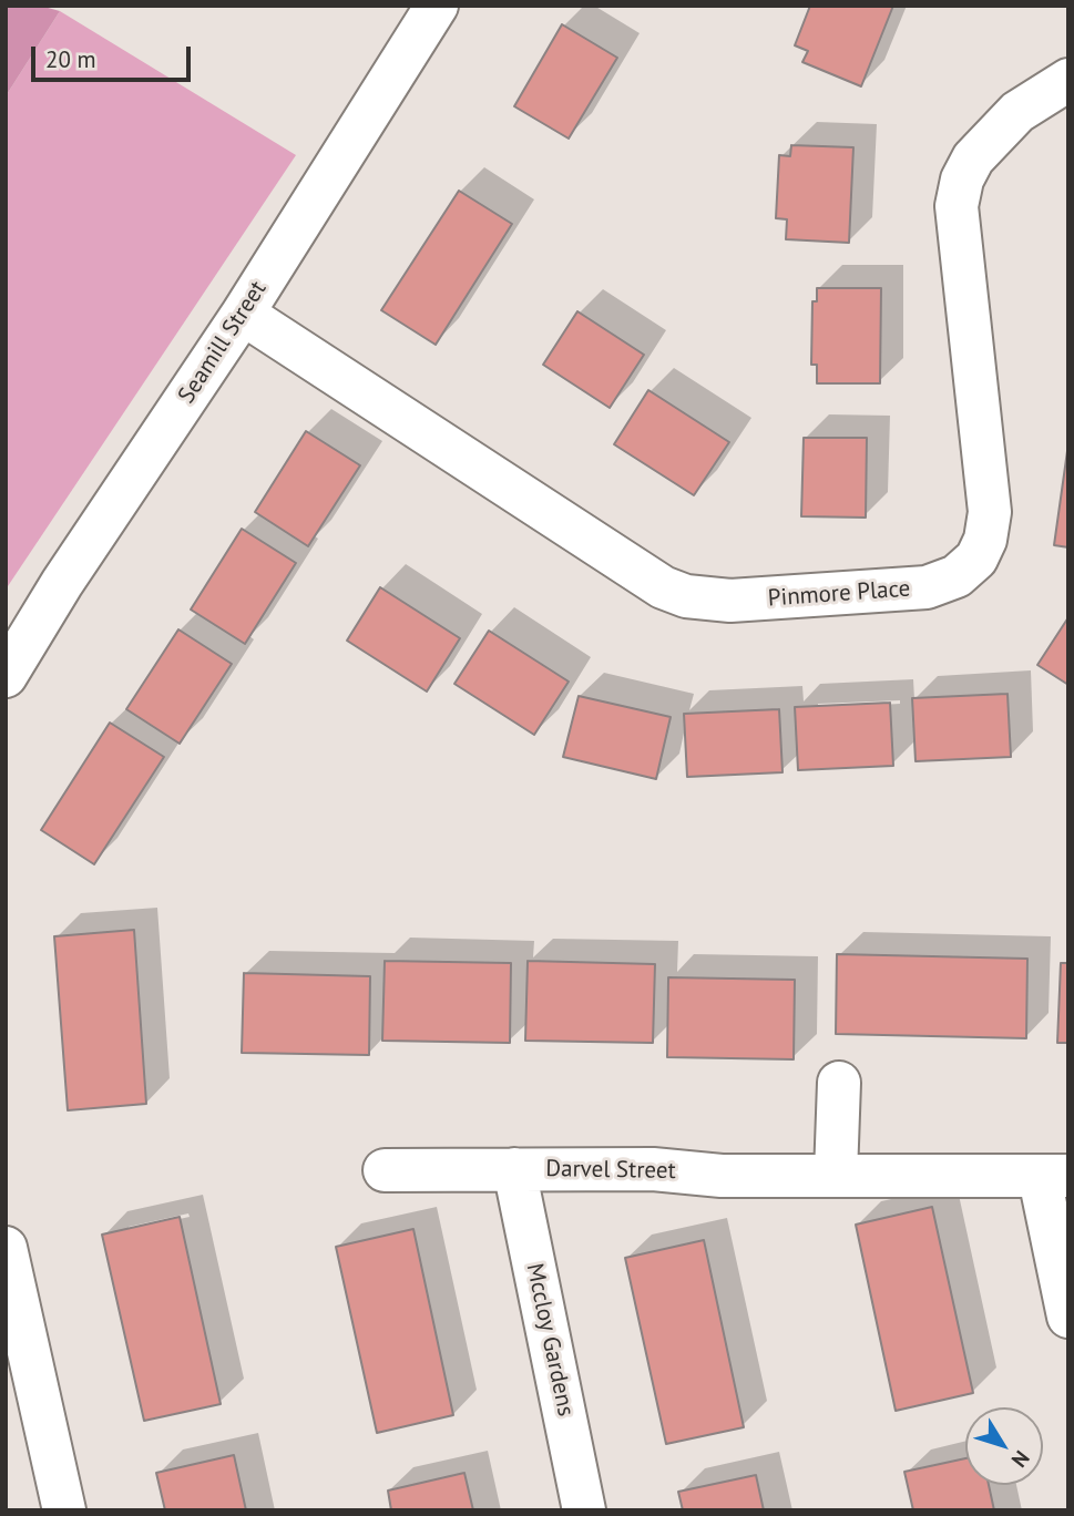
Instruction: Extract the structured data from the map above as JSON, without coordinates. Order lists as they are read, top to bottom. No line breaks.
{"streets":{"street":["Seamill Street","Pinmore Place","Darvel Street","Mccloy Gardens"]},"crossings":[["Seamill Street","Pinmore Place"],["Darvel Street","Mccloy Gardens"]],"scale_bar":"20 m","north":"bottom right"}
